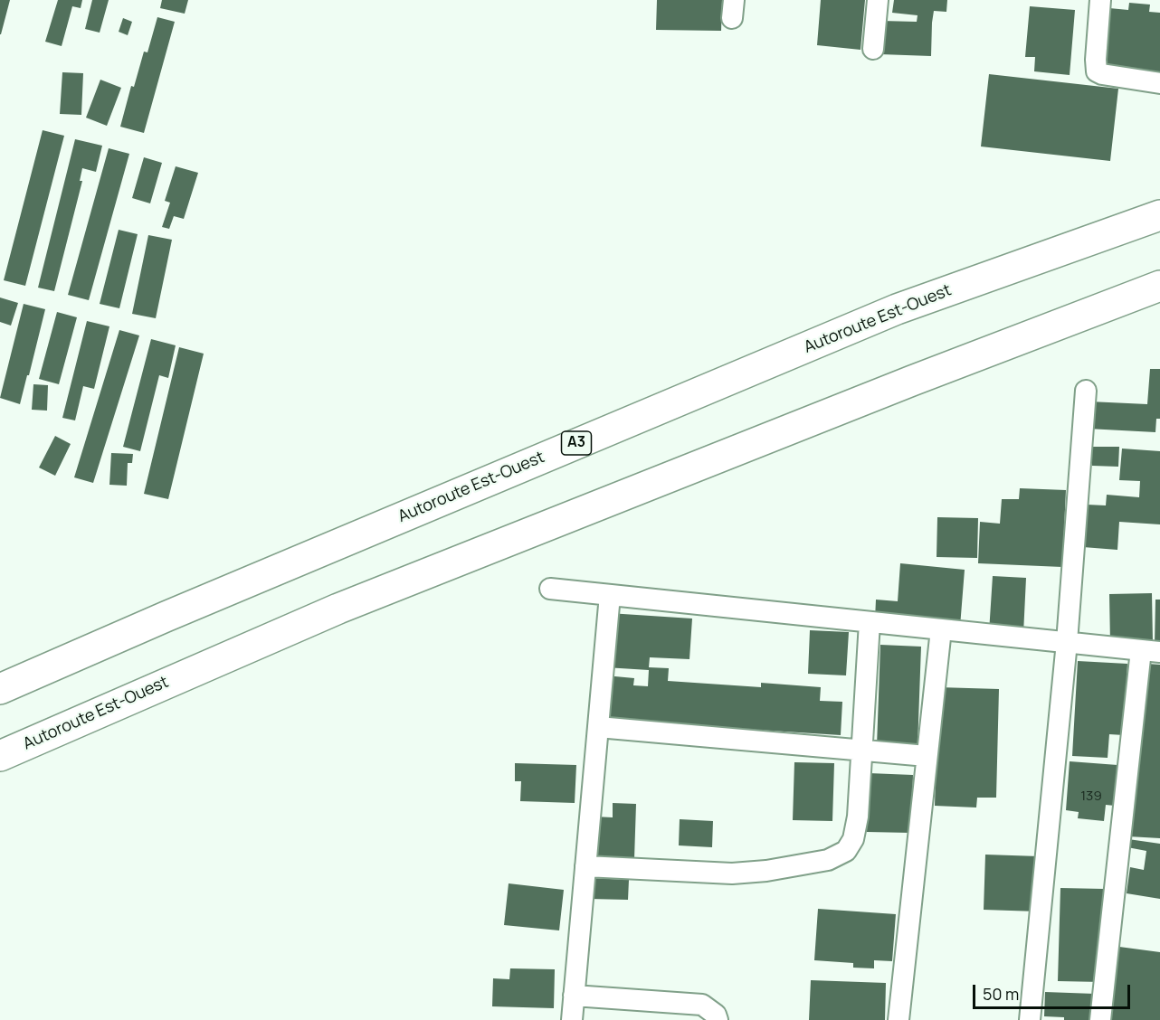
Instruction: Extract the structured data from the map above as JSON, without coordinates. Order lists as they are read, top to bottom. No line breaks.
{"streets":{"highway":["Autoroute Est-Ouest","A3"]},"house_numbers":["139"],"scale_bar":"50 m"}
